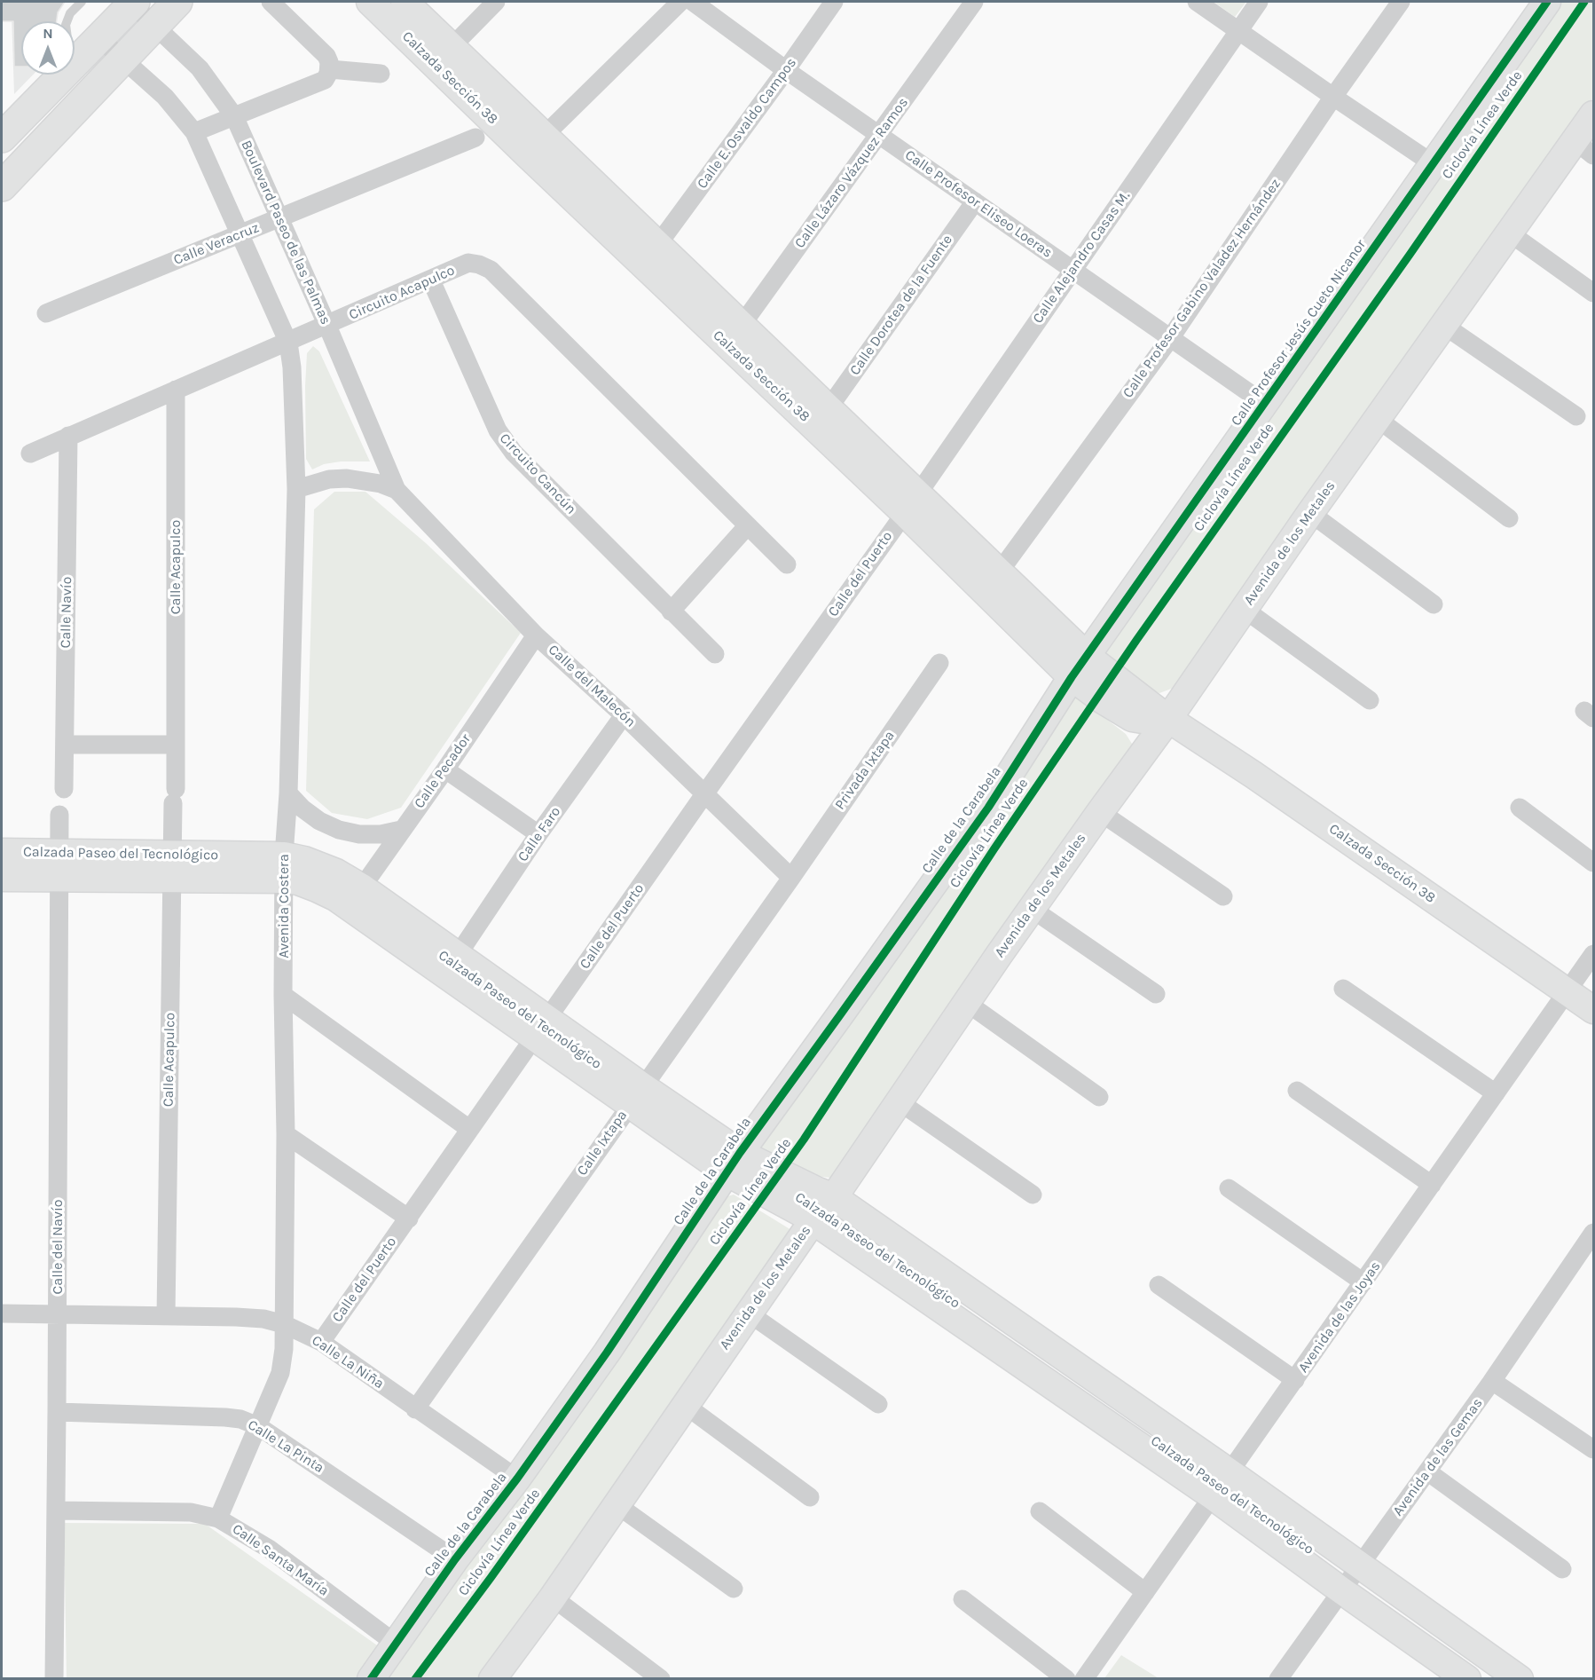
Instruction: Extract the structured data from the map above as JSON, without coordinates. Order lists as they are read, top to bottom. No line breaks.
{"streets":{"street":["Calzada Sección 38","Calle E. Osvaldo Campos","Calle Lázaro Vázquez Ramos","Calle Profesor Eliseo Loeras","Boulevard Paseo de las Palmas","Calle Veracruz","Calle Alejandro Casas M.","Calle Profesor Gabino Valadez Hernández","Circuito Acapulco","Calle Dorotea de la Fuente","Calle Profesor Jesús Cueto Nicanor","Circuito Cancún","Avenida de los Metales","Calle Acapulco","Calle del Puerto","Calle Navío","Calle del Malecón","Privada Ixtapa","Calle Pecador","Calle de la Carabela","Calle Faro","Calzada Paseo del Tecnológico","Avenida Costera","Calle Ixtapa","Calle del Navío","Avenida de las Joyas","Calle La Niña","Calle La Pinta","Avenida de las Gemas","Calle Santa María"],"cycle path":["Ciclovía Línea Verde"]},"crossings":[["Calzada Sección 38","Calle E. Osvaldo Campos"],["Calzada Sección 38","Calle Lázaro Vázquez Ramos"],["Calzada Sección 38","Calle Alejandro Casas M."],["Calzada Sección 38","Calle Profesor Gabino Valadez Hernández"],["Calzada Sección 38","Calle Dorotea de la Fuente"],["Calzada Sección 38","Calle Profesor Jesús Cueto Nicanor"],["Calzada Sección 38","Avenida de los Metales"],["Calzada Sección 38","Calle del Puerto"],["Calzada Sección 38","Calle de la Carabela"],["Calzada Sección 38","Avenida de las Joyas"],["Calle E. Osvaldo Campos","Calle Profesor Eliseo Loeras"],["Calle Lázaro Vázquez Ramos","Calle Profesor Eliseo Loeras"],["Calle Profesor Eliseo Loeras","Calle Alejandro Casas M."],["Calle Profesor Eliseo Loeras","Calle Profesor Gabino Valadez Hernández"],["Calle Profesor Eliseo Loeras","Calle Dorotea de la Fuente"],["Calle Profesor Eliseo Loeras","Calle Profesor Jesús Cueto Nicanor"],["Boulevard Paseo de las Palmas","Calle Veracruz"],["Boulevard Paseo de las Palmas","Circuito Acapulco"],["Boulevard Paseo de las Palmas","Calle del Malecón"],["Calle Alejandro Casas M.","Calle del Puerto"],["Circuito Acapulco","Circuito Cancún"],["Circuito Acapulco","Calle Acapulco"],["Circuito Acapulco","Calle Navío"],["Calle Profesor Jesús Cueto Nicanor","Calle de la Carabela"],["Avenida de los Metales","Calzada Paseo del Tecnológico"],["Calle Acapulco","Calzada Paseo del Tecnológico"],["Calle Acapulco","Calle La Niña"],["Calle del Puerto","Calle del Malecón"],["Calle del Puerto","Calzada Paseo del Tecnológico"],["Calle del Puerto","Calle La Niña"],["Calle del Malecón","Privada Ixtapa"],["Calle del Malecón","Calle Pecador"],["Calle del Malecón","Calle Faro"],["Calle del Malecón","Calle Ixtapa"],["Privada Ixtapa","Calle Ixtapa"],["Calle Pecador","Calzada Paseo del Tecnológico"],["Calle de la Carabela","Calzada Paseo del Tecnológico"],["Calle de la Carabela","Calle La Niña"],["Calle de la Carabela","Calle La Pinta"],["Calle de la Carabela","Calle Santa María"],["Calle Faro","Calzada Paseo del Tecnológico"],["Calzada Paseo del Tecnológico","Avenida Costera"],["Calzada Paseo del Tecnológico","Calle Ixtapa"],["Calzada Paseo del Tecnológico","Calle del Navío"],["Calzada Paseo del Tecnológico","Avenida de las Joyas"],["Calzada Paseo del Tecnológico","Avenida de las Gemas"],["Avenida Costera","Calle La Niña"],["Calle Ixtapa","Calle La Niña"],["Calle del Navío","Calle La Niña"],["Calle del Navío","Calle La Pinta"],["Calle del Navío","Calle Santa María"]],"north":"top"}
